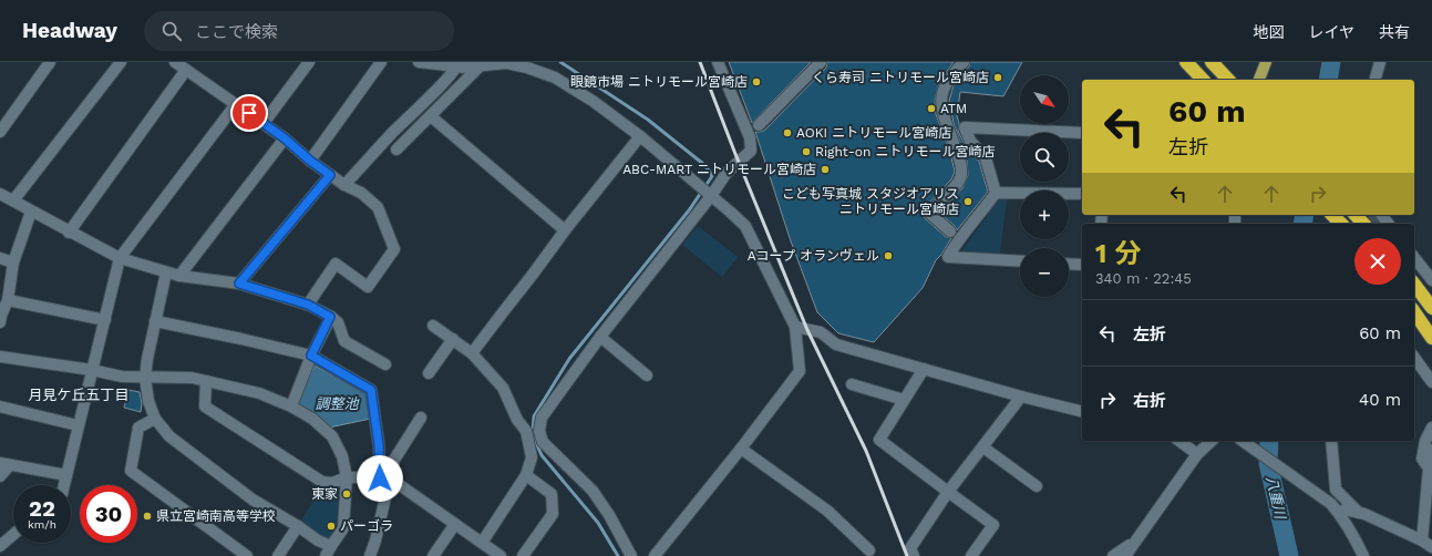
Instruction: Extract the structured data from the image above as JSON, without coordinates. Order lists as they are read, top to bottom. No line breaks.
{"districts":["月見ケ丘五丁目"],"water":["調整池","八重川"],"places":["くら寿司 ニトリモール宮崎店","眼鏡市場 ニトリモール宮崎店","ATM","AOKI ニトリモール宮崎店","Right-on ニトリモール宮崎店","ABC-MART ニトリモール宮崎店","こども写真城 スタジオアリス ニトリモール宮崎店","Aコープ オランヴェル","東家","県立宮崎南高等学校","パーゴラ"],"north":"bottom right","page":{"header":"Headway","search":"ここで検索","nav":["地図","レイヤ","共有"],"map_buttons":["+","−"],"turn":["60 m","左折"],"heading":["1 分","340 m · 22:45"],"list":[{"name":"左折","value":"60 m"},{"name":"右折","value":"40 m"}],"speed":"22 km/h","limit":"30"}}
